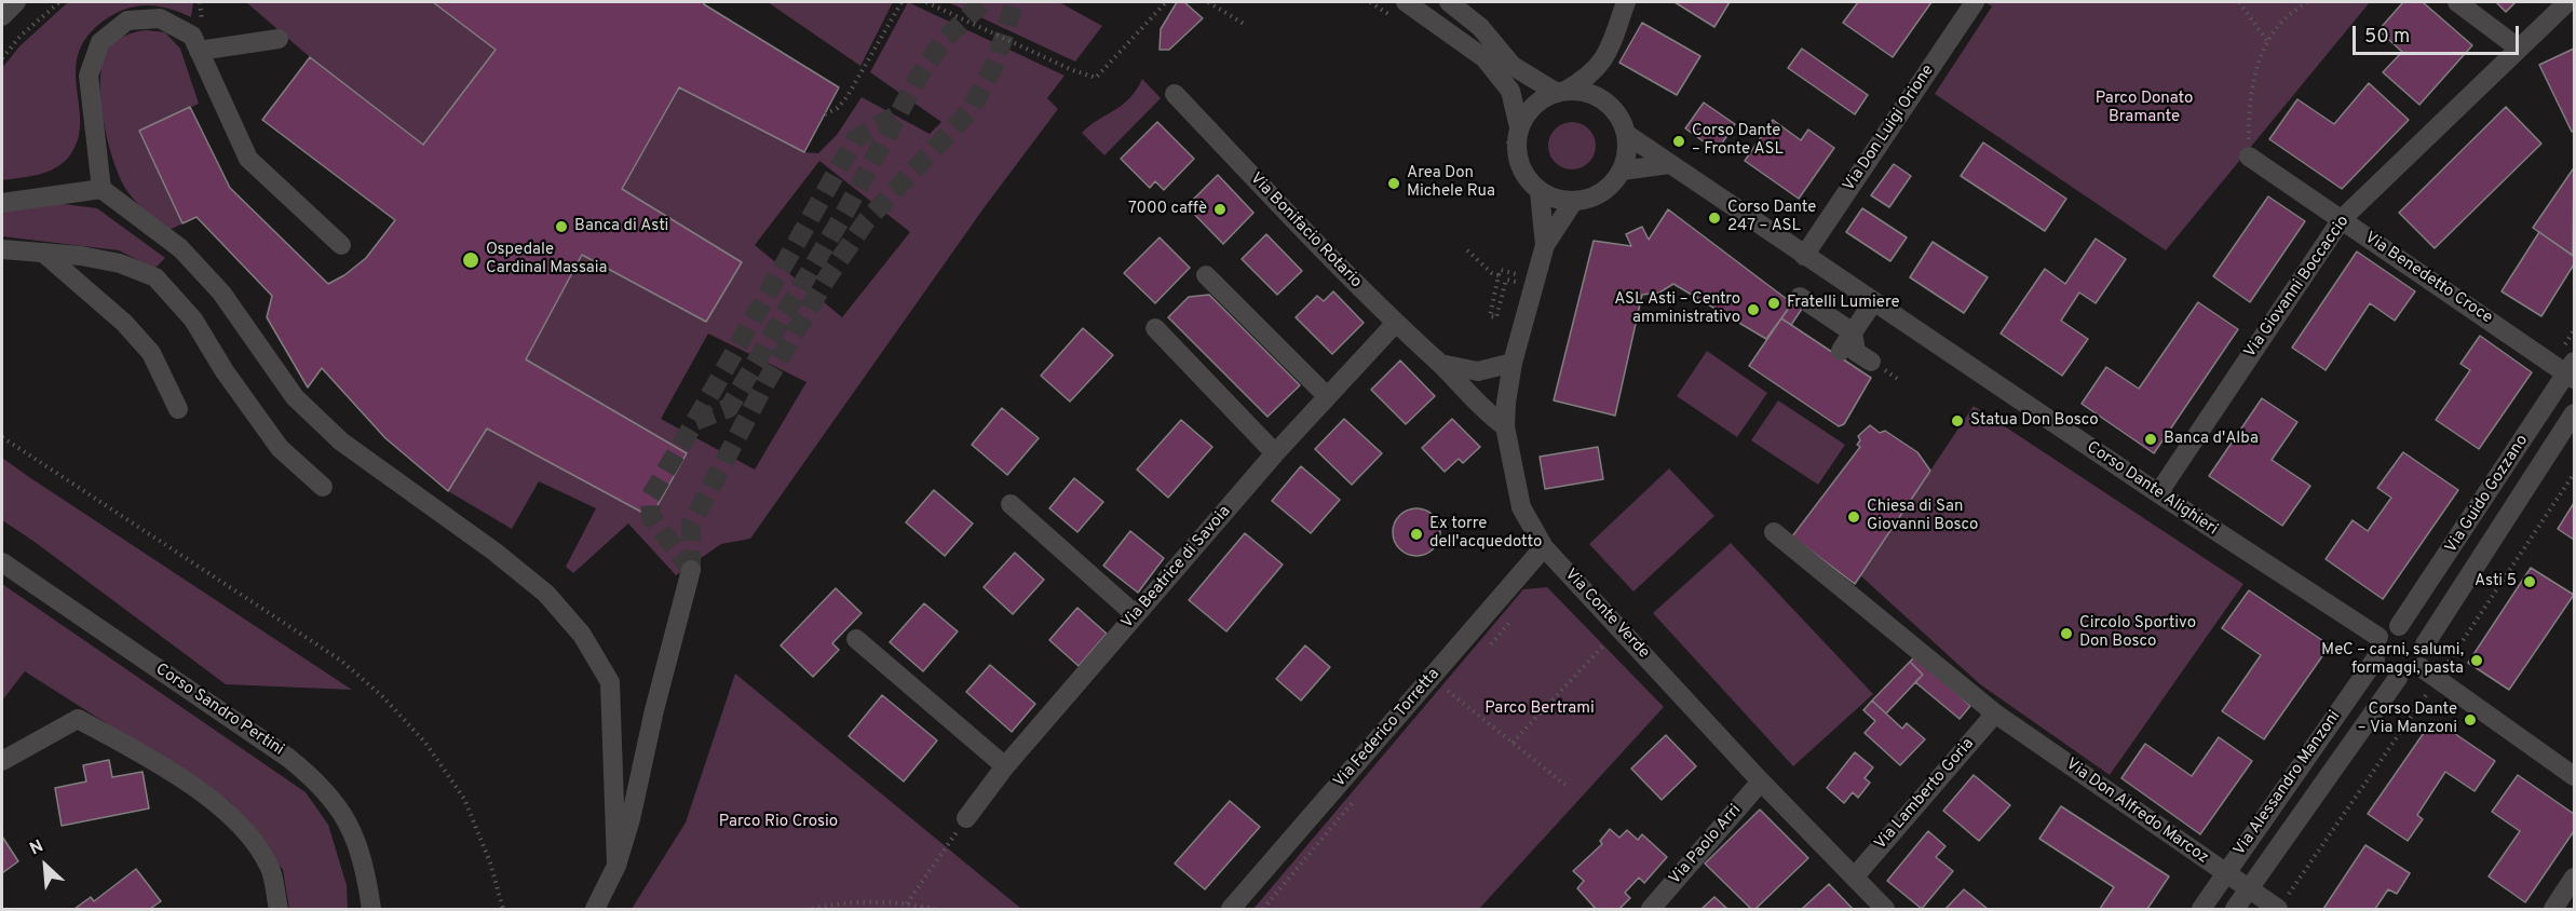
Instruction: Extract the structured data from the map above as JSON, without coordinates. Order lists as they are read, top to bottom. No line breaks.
{"streets":{"street":["Via Don Luigi Orione","Via Bonifacio Rotario","Via Benedetto Croce","Via Giovanni Boccaccio","Corso Dante Alighieri","Via Guido Gozzano","Via Beatrice di Savoia","Via Conte Verde","Corso Sandro Pertini","Via Federico Torretta","Via Alessandro Manzoni","Via Lamberto Goria","Via Don Alfredo Marcoz","Via Paolo Arri"]},"crossings":[["Via Don Luigi Orione","Corso Dante Alighieri"],["Via Bonifacio Rotario","Via Beatrice di Savoia"],["Via Bonifacio Rotario","Via Conte Verde"],["Via Benedetto Croce","Via Giovanni Boccaccio"],["Via Benedetto Croce","Via Guido Gozzano"],["Via Giovanni Boccaccio","Corso Dante Alighieri"],["Corso Dante Alighieri","Via Guido Gozzano"],["Corso Dante Alighieri","Via Conte Verde"],["Corso Dante Alighieri","Via Alessandro Manzoni"],["Via Guido Gozzano","Via Alessandro Manzoni"],["Via Conte Verde","Via Federico Torretta"],["Via Conte Verde","Via Lamberto Goria"],["Via Conte Verde","Via Paolo Arri"],["Via Alessandro Manzoni","Via Don Alfredo Marcoz"],["Via Lamberto Goria","Via Don Alfredo Marcoz"]],"parks":["Parco Donato Bramante","Parco Bertrami","Parco Rio Crosio"],"places":["Corso Dante – Fronte ASL","Area Don Michele Rua","7000 caffè","Corso Dante 247 – ASL","Banca di Asti","Ospedale Cardinal Massaia","Fratelli Lumiere","ASL Asti – Centro amministrativo","Statua Don Bosco","Banca d'Alba","Chiesa di San Giovanni Bosco","Ex torre dell'acquedotto","Asti 5","Circolo Sportivo Don Bosco","MeC – carni, salumi, formaggi, pasta","Corso Dante – Via Manzoni"],"scale_bar":"50 m","north":"top left"}
